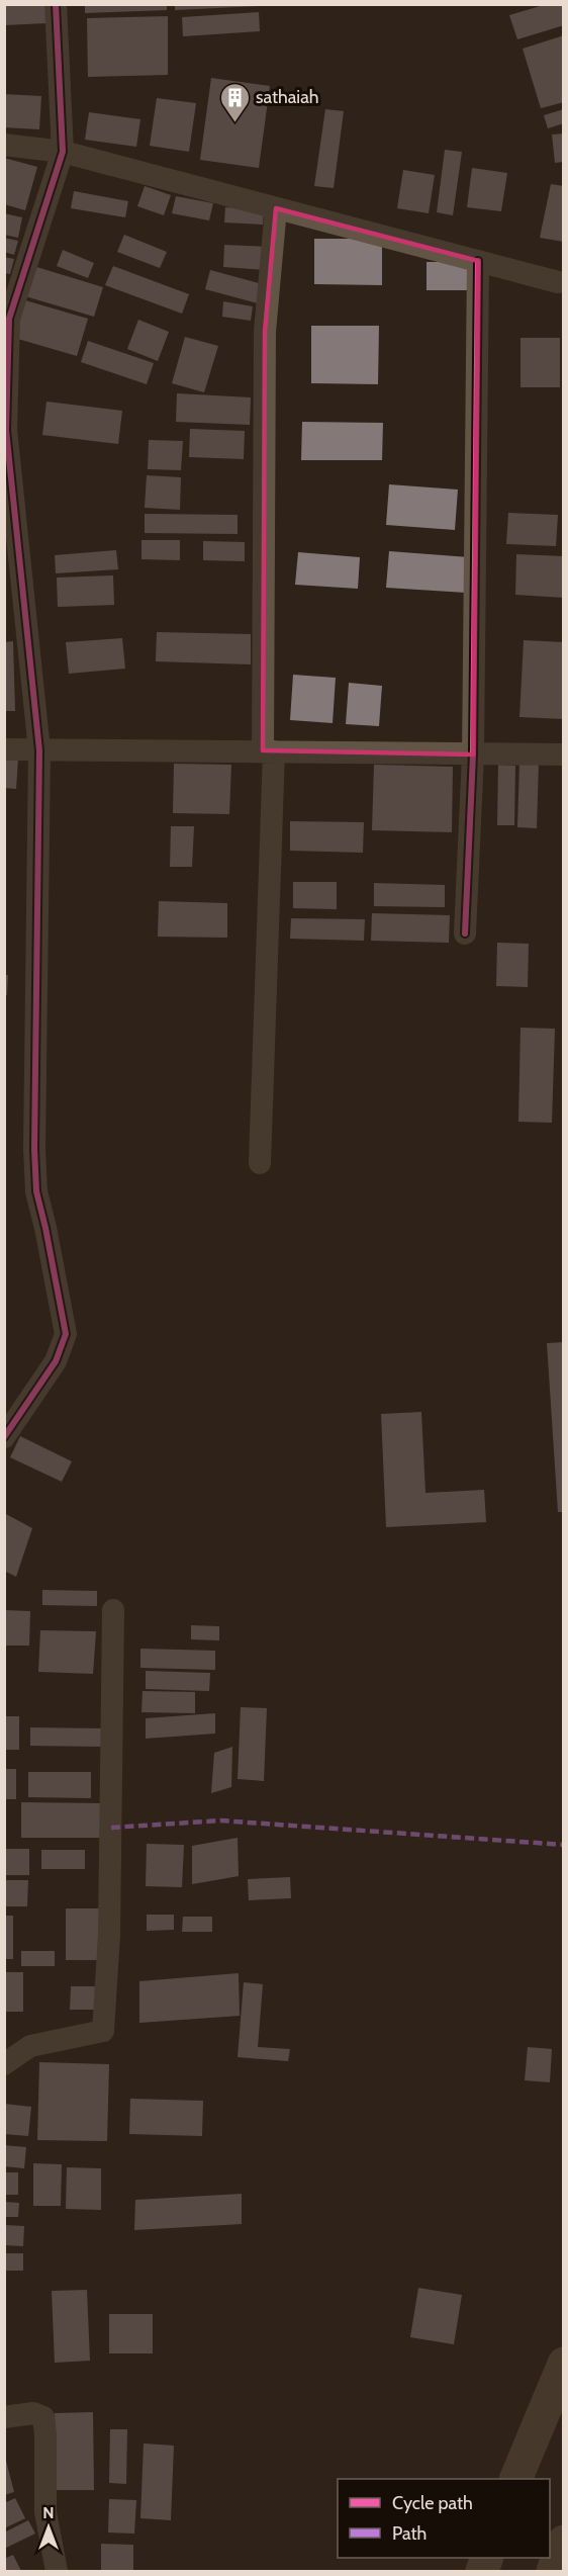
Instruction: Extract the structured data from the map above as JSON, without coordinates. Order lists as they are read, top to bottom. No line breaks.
{"places":{"building":["sathaiah"]},"legend":["Cycle path","Path"],"north":"top"}
